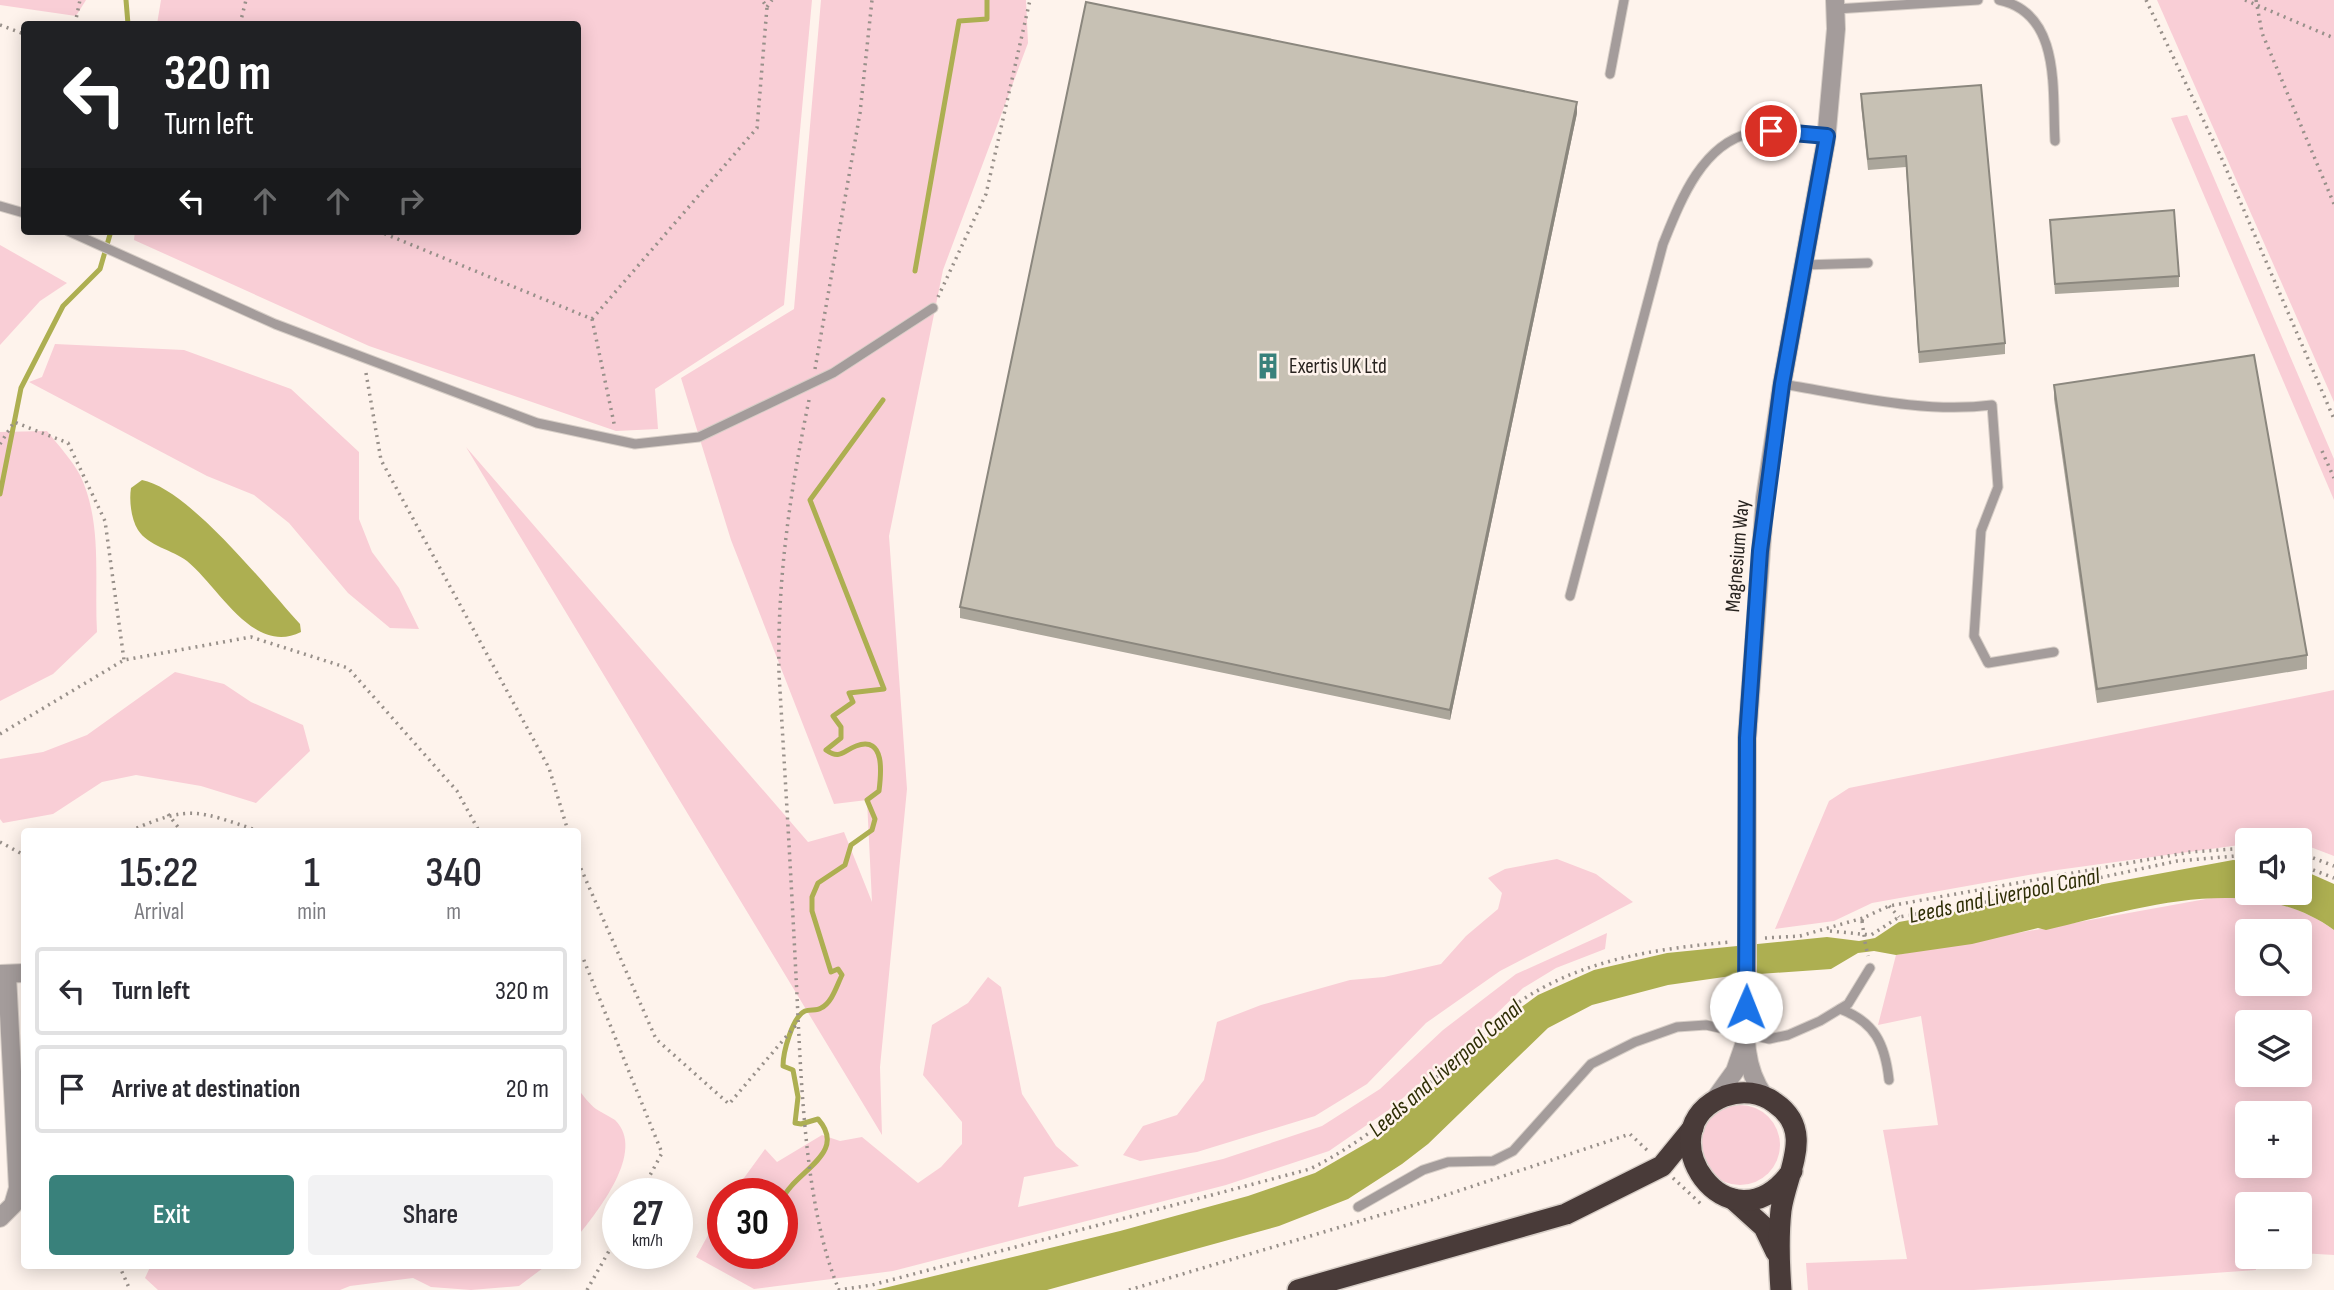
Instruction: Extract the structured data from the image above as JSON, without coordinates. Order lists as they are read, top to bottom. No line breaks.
{"streets":{"street":["Magnesium Way"]},"water":["Leeds and Liverpool Canal"],"places":{"building":["Exertis UK Ltd"]},"page":{"turn":["320 m","Turn left"],"map_buttons":["+","−"],"eta":["15:22","Arrival","1","min","340","m"],"list":[{"name":"Turn left","value":"320 m"},{"name":"Arrive at destination","value":"20 m"}],"buttons":["Exit","Share"],"speed":"27 km/h","limit":"30"}}
